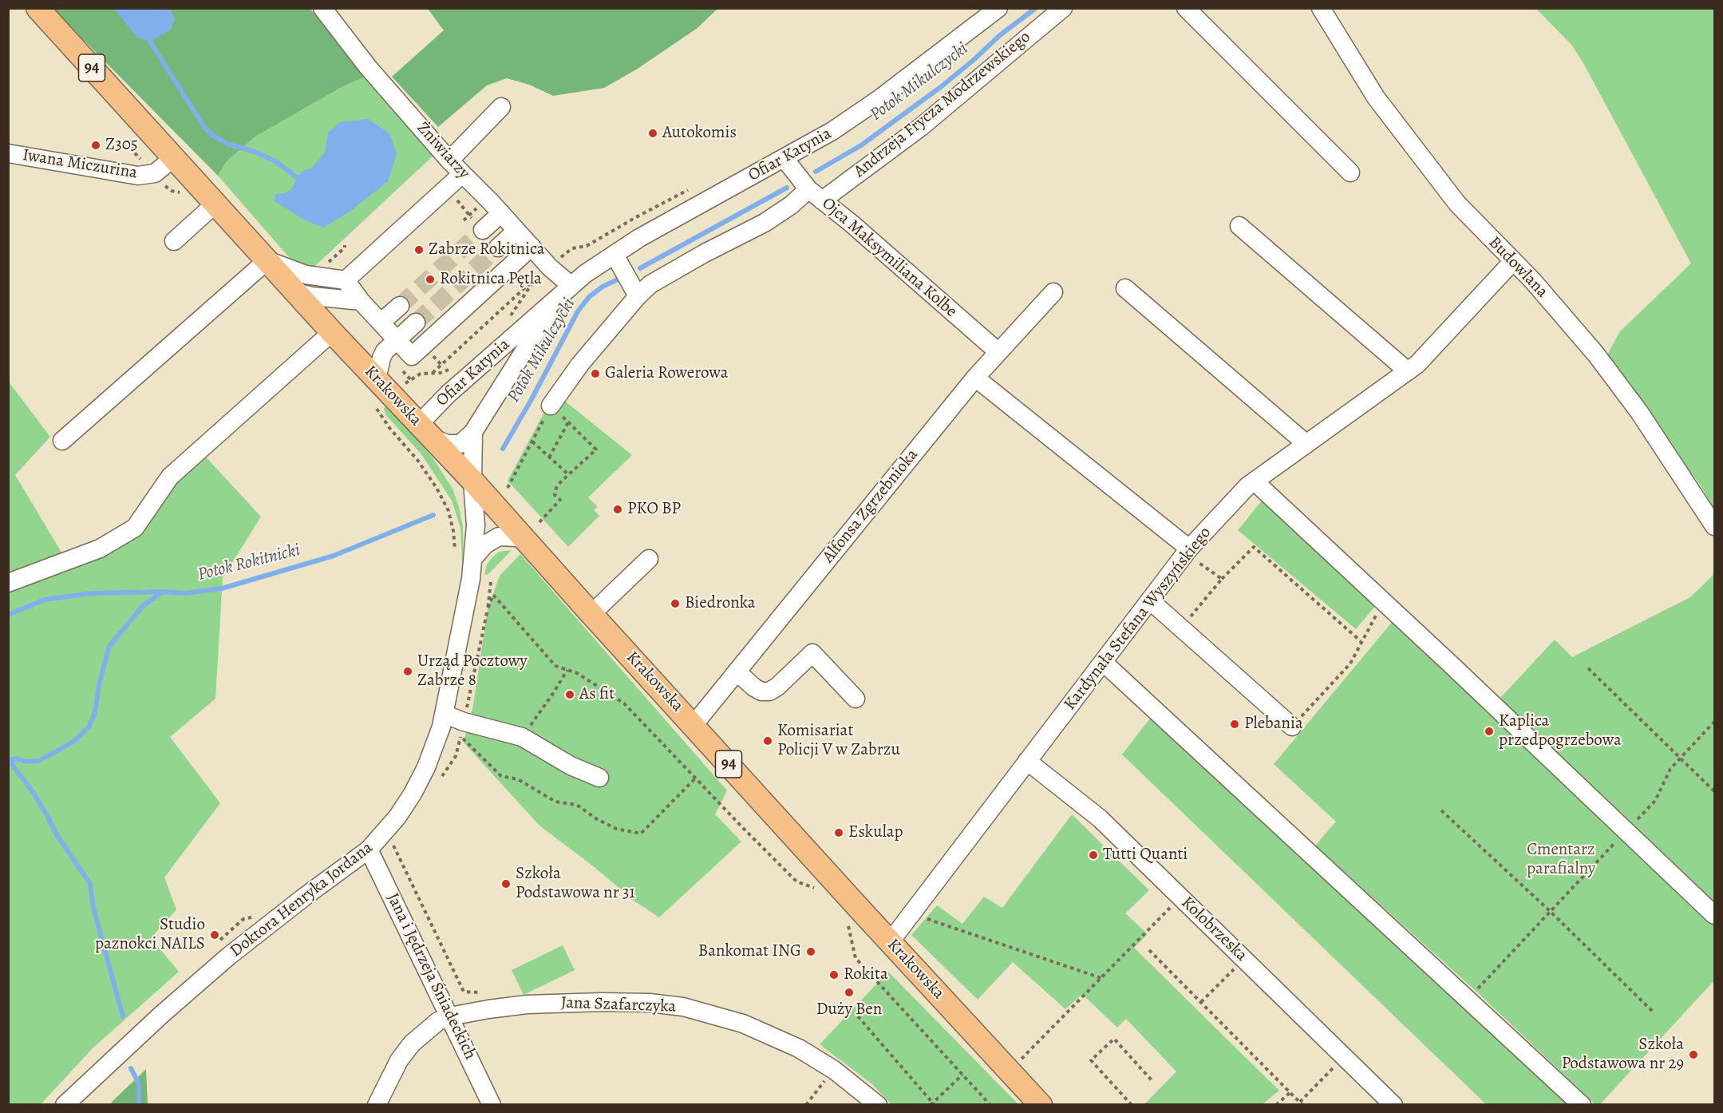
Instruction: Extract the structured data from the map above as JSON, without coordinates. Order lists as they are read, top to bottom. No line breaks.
{"streets":{"main road":["94","Krakowska"],"street":["Andrzeja Frycza Modrzewskiego","Żniwiarzy","Ofiar Katynia","Iwana Miczurina","Ojca Maksymiliana Kolbe","Budowlana","Alfonsa Zgrzebnioka","Kardynała Stefana Wyszyńskiego","Doktora Henryka Jordana","Kołobrzeska","Jana i Jędrzeja Śniadeckich","Jana Szafarczyka"]},"crossings":[["Andrzeja Frycza Modrzewskiego","Ojca Maksymiliana Kolbe"],["Żniwiarzy","Ofiar Katynia"],["Ofiar Katynia","Ojca Maksymiliana Kolbe"],["Ofiar Katynia","Krakowska"],["Iwana Miczurina","Krakowska"],["Ojca Maksymiliana Kolbe","Alfonsa Zgrzebnioka"],["Budowlana","Kardynała Stefana Wyszyńskiego"],["Krakowska","Alfonsa Zgrzebnioka"],["Krakowska","Kardynała Stefana Wyszyńskiego"],["Krakowska","Doktora Henryka Jordana"],["Kardynała Stefana Wyszyńskiego","Kołobrzeska"],["Doktora Henryka Jordana","Jana i Jędrzeja Śniadeckich"],["Jana i Jędrzeja Śniadeckich","Jana Szafarczyka"]],"water":["Potok Mikulczycki","Potok Rokitnicki"],"parks":["Cmentarz parafialny"],"places":["Autokomis","Z305","Zabrze Rokitnica","Rokitnica Pętla","Galeria Rowerowa","PKO BP","Biedronka","Urząd Pocztowy Zabrze 8","As fit","Plebania","Kaplica przedpogrzebowa","Komisariat Policji V w Zabrzu","Eskulap","Tutti Quanti","Szkoła Podstawowa nr 31","Studio paznokci NAILS","Bankomat ING","Rokita","Duży Ben","Szkoła Podstawowa nr 29"]}
